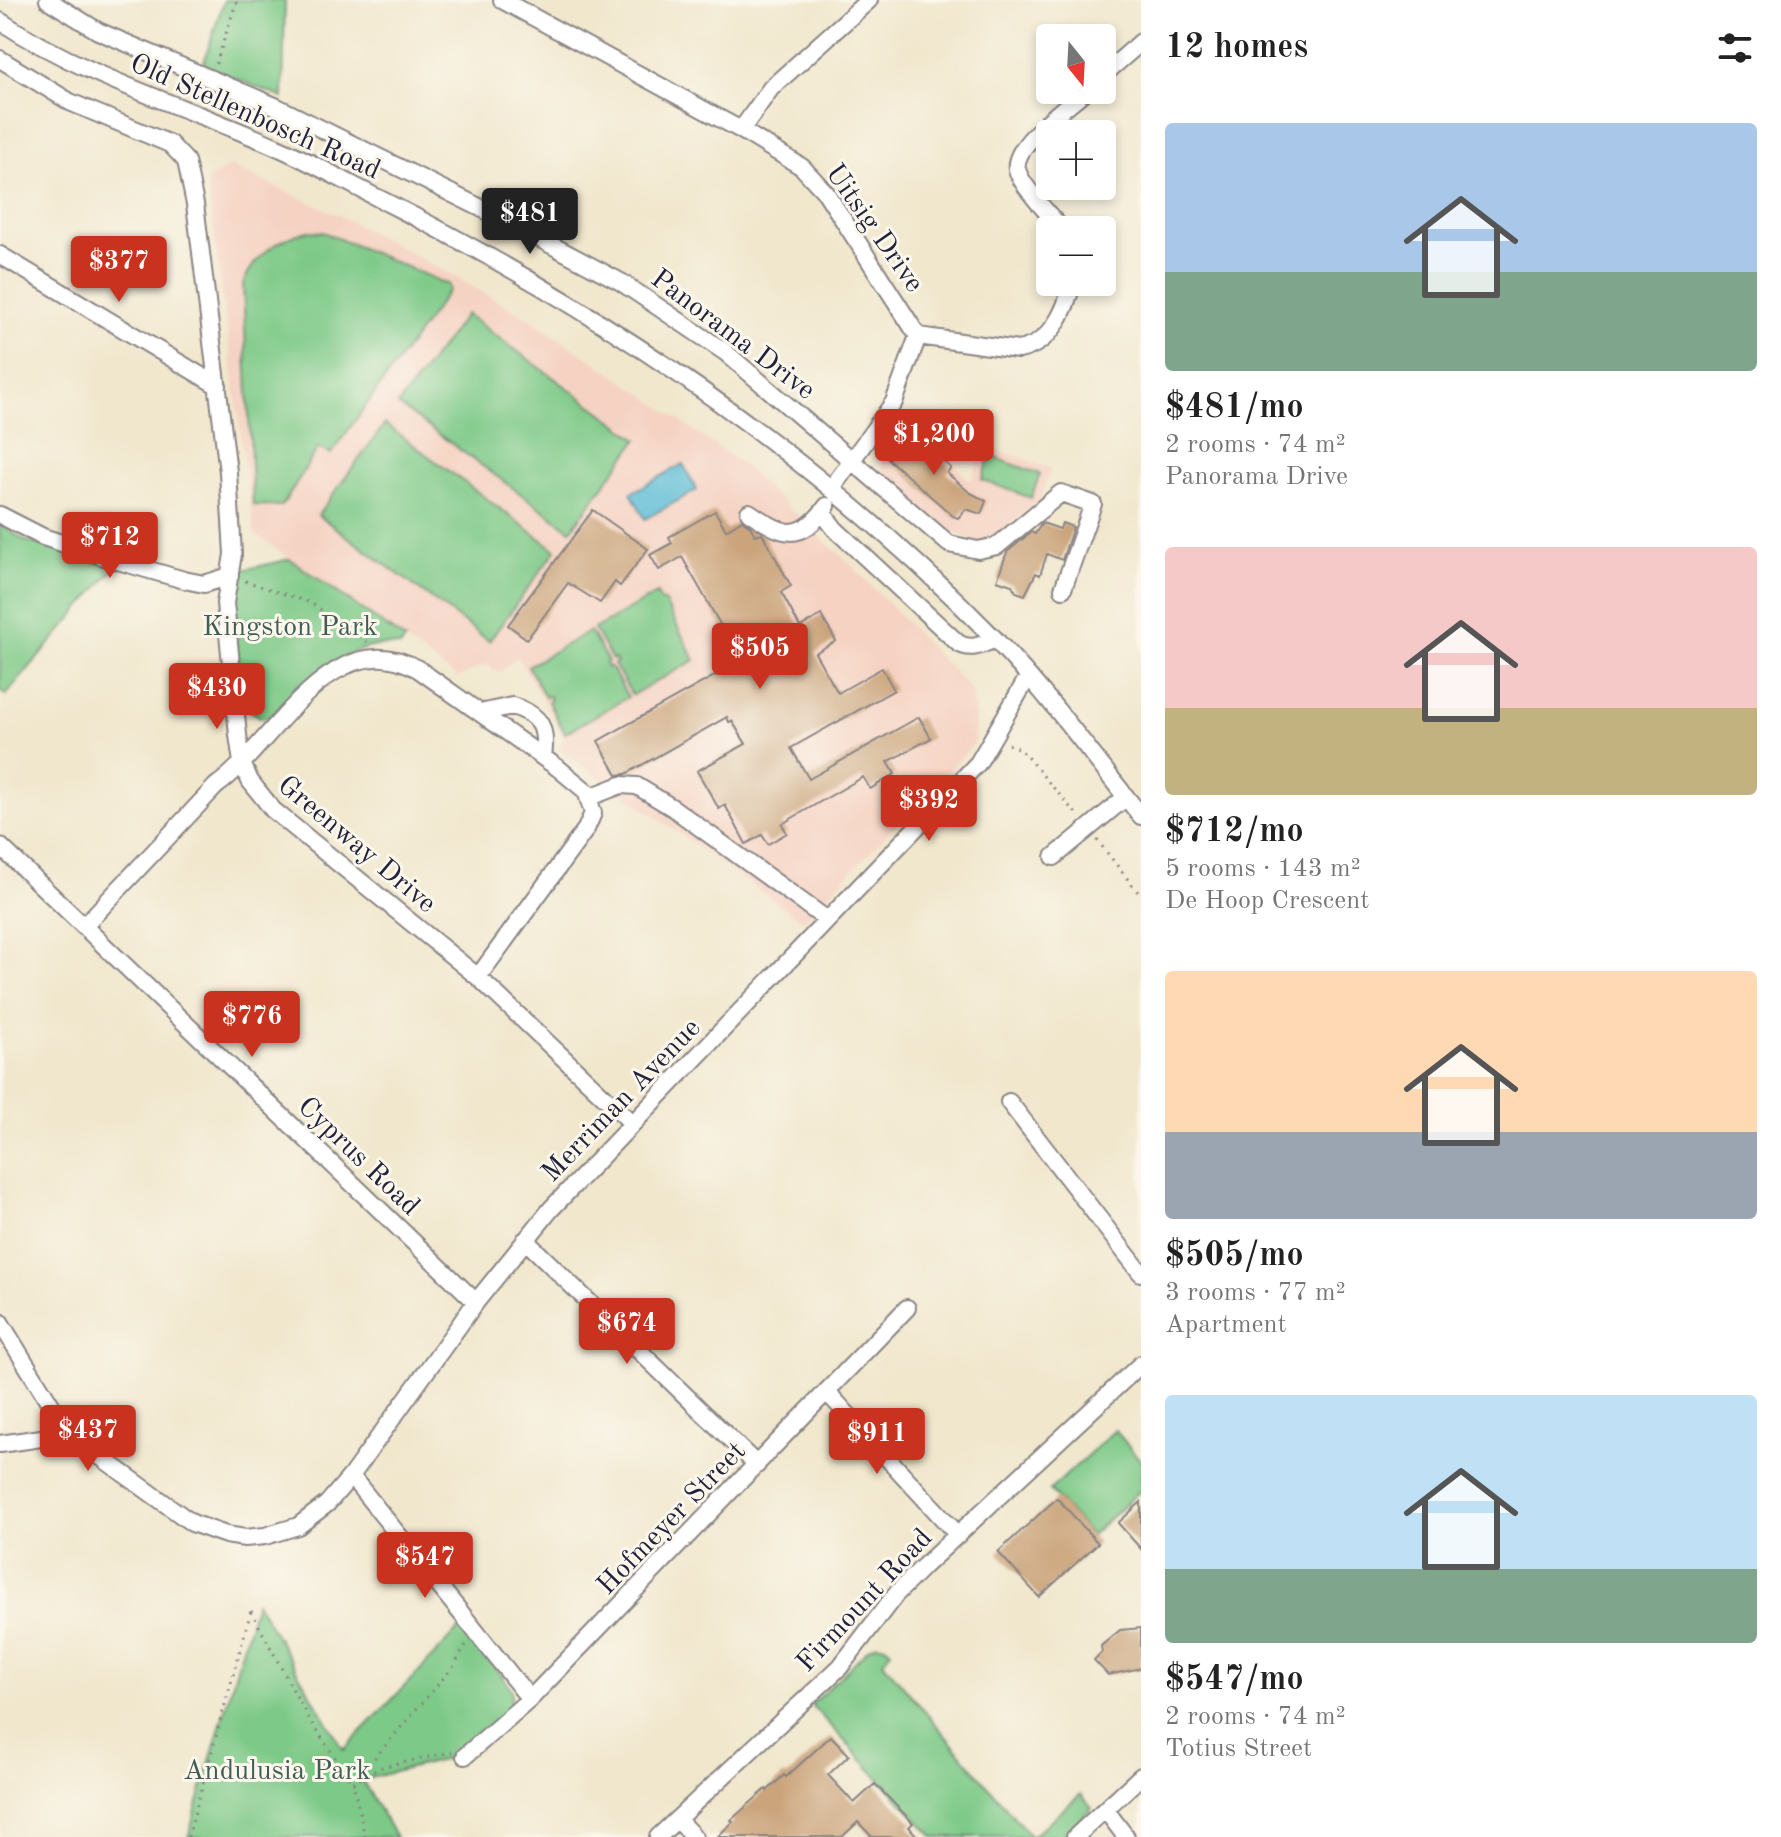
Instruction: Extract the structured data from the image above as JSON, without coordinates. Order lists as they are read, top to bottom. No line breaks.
{"streets":{"street":["Old Stellenbosch Road","Uitsig Drive","Panorama Drive","Greenway Drive","Merriman Avenue","Cyprus Road","Hofmeyer Street","Firmount Road"]},"crossings":[["Old Stellenbosch Road","Uitsig Drive"],["Old Stellenbosch Road","Merriman Avenue"],["Uitsig Drive","Panorama Drive"],["Greenway Drive","Merriman Avenue"],["Merriman Avenue","Cyprus Road"]],"parks":["Kingston Park","Andulusia Park"],"north":"bottom","page":{"heading":"12 homes","map_buttons":["+","−"],"list":[{"name":"$481/mo","note":"2 rooms · 74 m² · Panorama Drive"},{"name":"$712/mo","note":"5 rooms · 143 m² · De Hoop Crescent"},{"name":"$505/mo","note":"3 rooms · 77 m² · Apartment"},{"name":"$547/mo","note":"2 rooms · 74 m² · Totius Street"}],"price":["$481","$377","$1,200","$712","$505","$430","$392","$776","$674","$437","$911","$547"]}}
